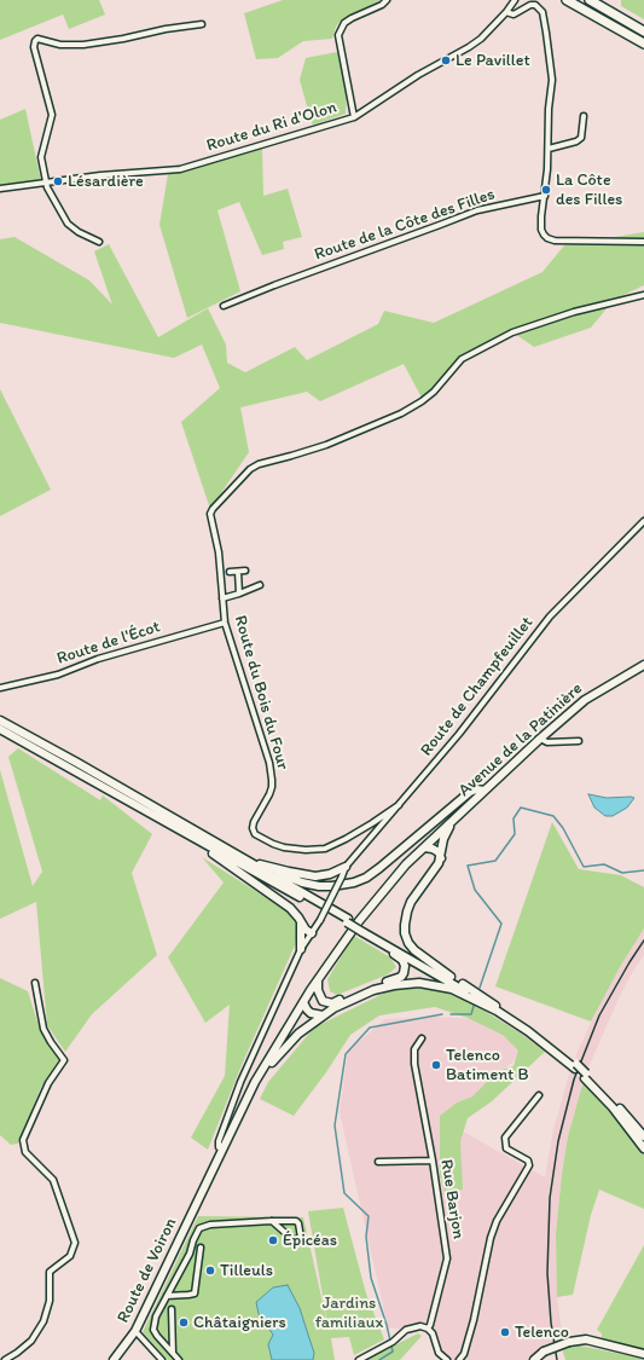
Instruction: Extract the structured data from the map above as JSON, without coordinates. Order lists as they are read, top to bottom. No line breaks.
{"streets":{"main road":["Avenue de la Patinière","Route de Voiron"],"street":["Route du Ri d'Olon","Route de la Côte des Filles","Route de l'Écot","Route de Champfeuillet","Route du Bois du Four","Rue Barjon"]},"crossings":[["Route de l'Écot","Route du Bois du Four"],["Route de Champfeuillet","Route du Bois du Four"],["Route de Champfeuillet","Route de Voiron"],["Avenue de la Patinière","Route de Voiron"]],"parks":["Jardins familiaux"],"places":["Le Pavillet","Lésardière","La Côte des Filles","Telenco Batiment B","Épicéas","Tilleuls","Châtaigniers","Telenco"]}
